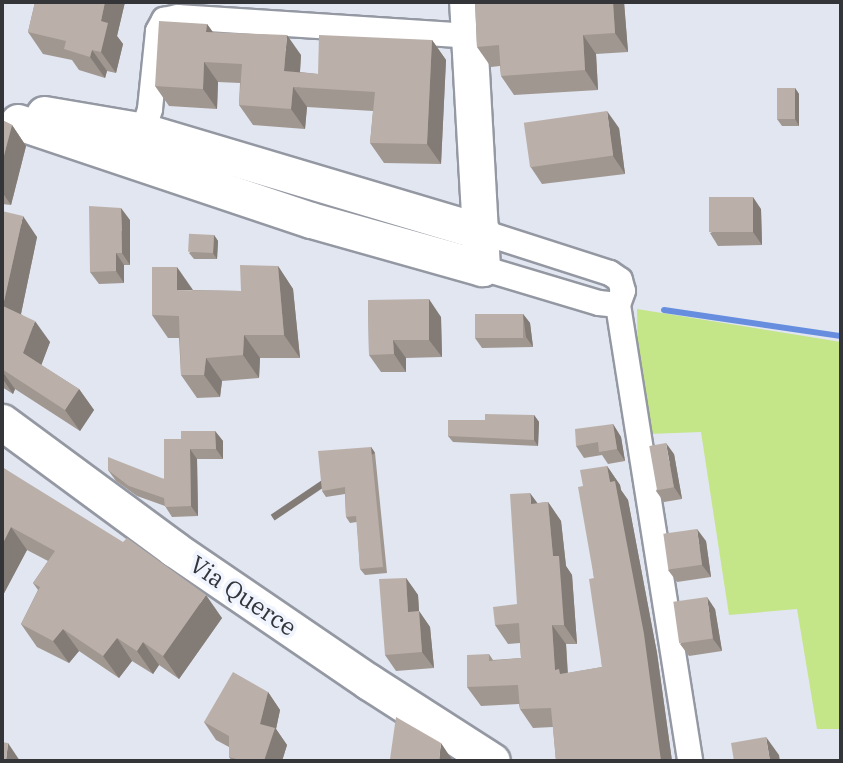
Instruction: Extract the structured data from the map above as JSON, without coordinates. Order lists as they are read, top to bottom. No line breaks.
{"streets":{"street":["Via Querce"]}}
